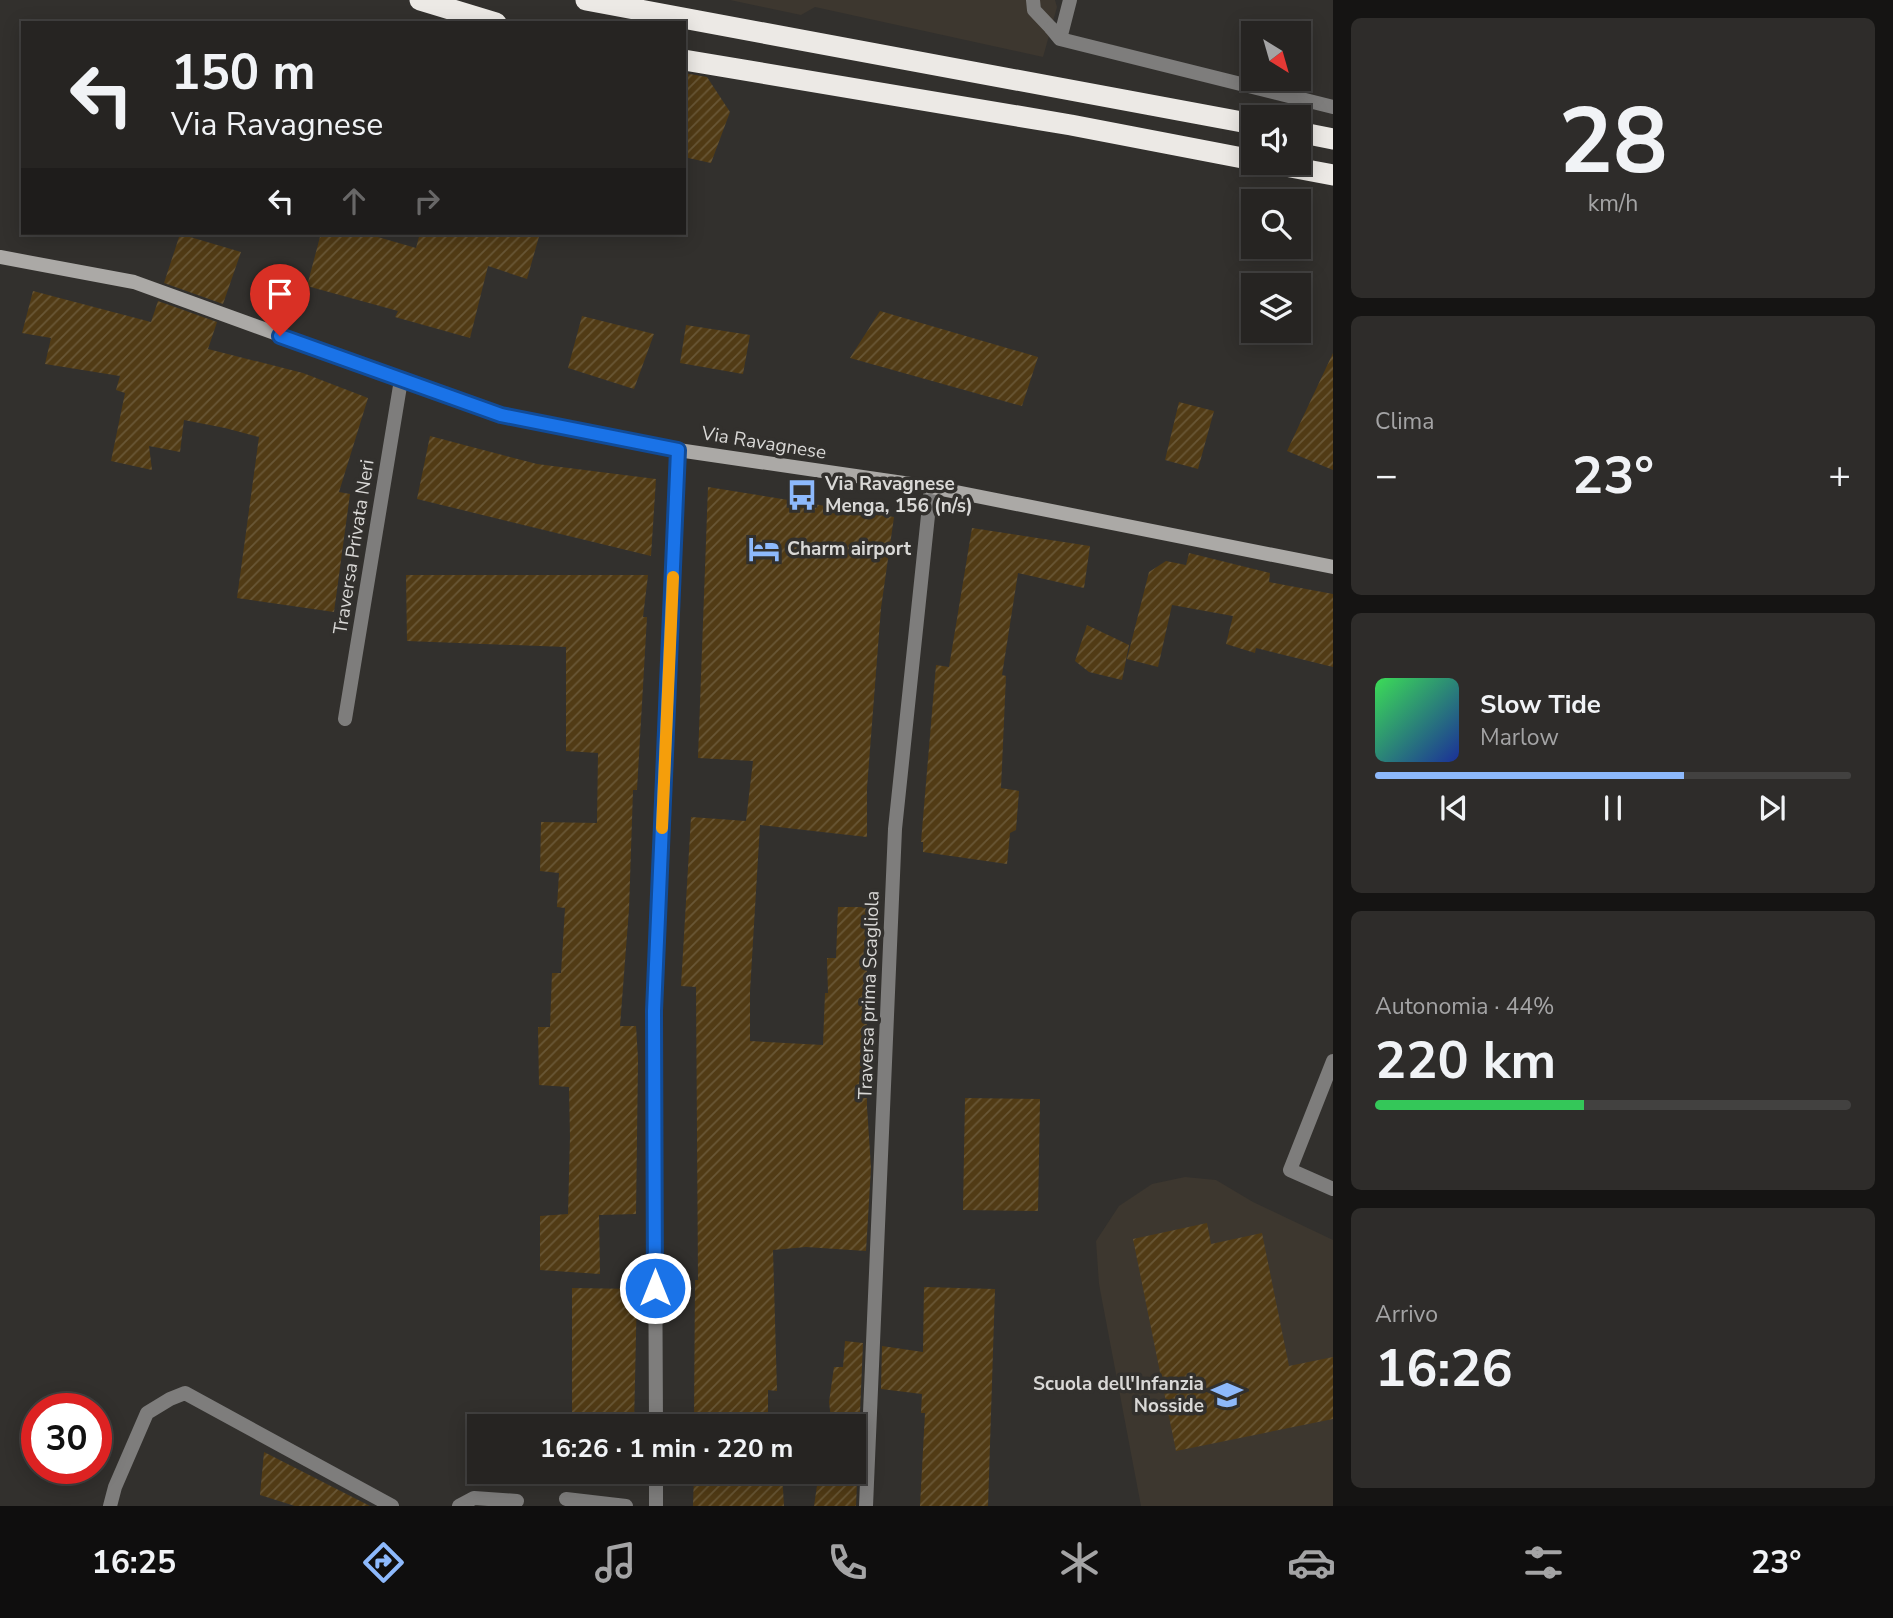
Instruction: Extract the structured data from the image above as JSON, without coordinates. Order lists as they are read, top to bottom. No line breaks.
{"streets":{"main road":["Via Ravagnese"],"street":["Traversa Privata Neri","Traversa prima Scagliola"]},"crossings":[["Via Ravagnese","Traversa Privata Neri"],["Via Ravagnese","Traversa prima Scagliola"]],"places":{"bus stop":["Via Ravagnese Menga, 156 (n/s)"],"hotel":["Charm airport"],"school or university":["Scuola dell'Infanzia Nosside"]},"north":"bottom right","page":{"tile":[["28","km/h"],"Clima",["Autonomia · 44%","220 km"],["Arrivo","16:26"]],"turn":["150 m","Via Ravagnese"],"heat":["−","23°","+"],"song":["Slow Tide","Marlow"],"limit":"30","trip":"16:26 · 1 min · 220 m","tabs":["16:25","23°"]}}
